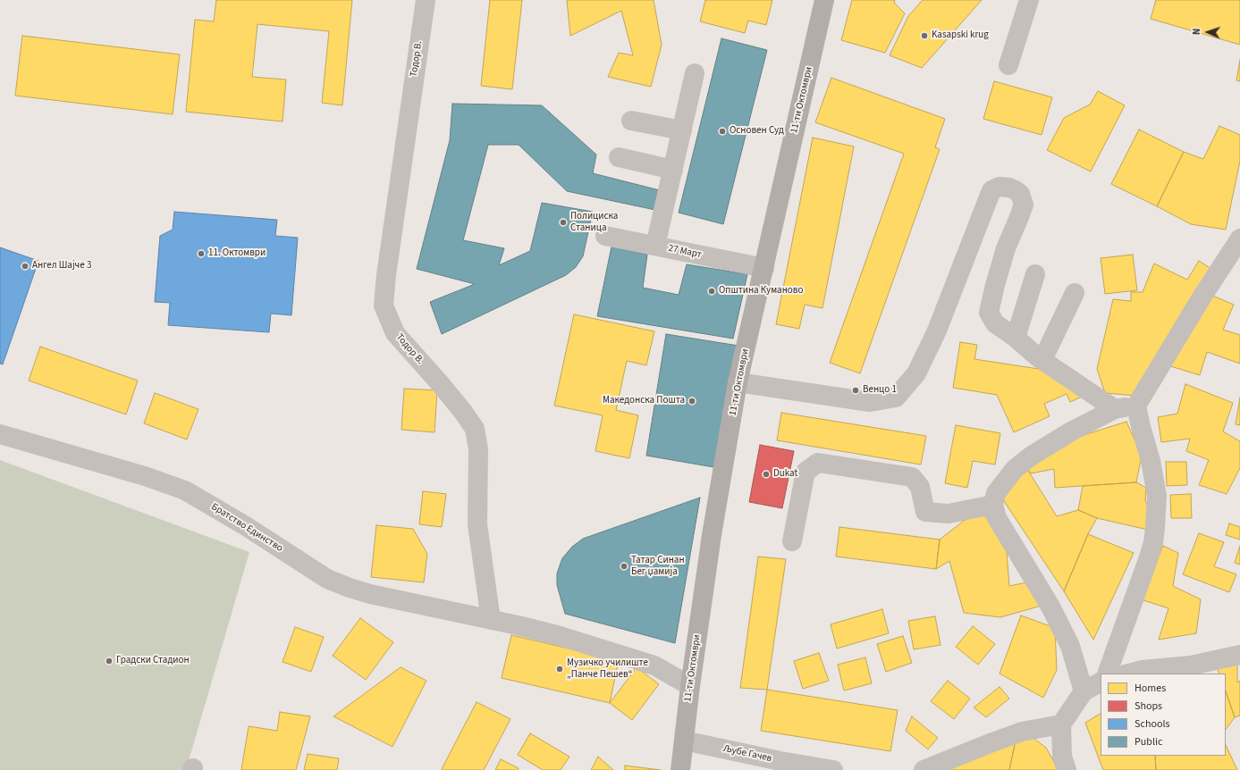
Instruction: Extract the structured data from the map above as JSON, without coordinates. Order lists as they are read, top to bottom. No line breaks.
{"streets":{"main road":["11-ти Октомври"],"street":["Тодор В.","27 Март","Братство Единство","Љубе Гачев"]},"crossings":[["Тодор В.","Братство Единство"],["11-ти Октомври","27 Март"],["11-ти Октомври","Братство Единство"],["11-ти Октомври","Љубе Гачев"]],"places":["Kasapski krug","Основен Суд","Полициска Станица","11. Октомври","Ангел Шајче 3","Општина Куманово","Венцо 1","Македонска Пошта","Dukat","Татар Синан Бег џамија","Градски Стадион","Музичко училиште „Панче Пешев“"],"legend":["Homes","Shops","Schools","Public"],"north":"left"}
